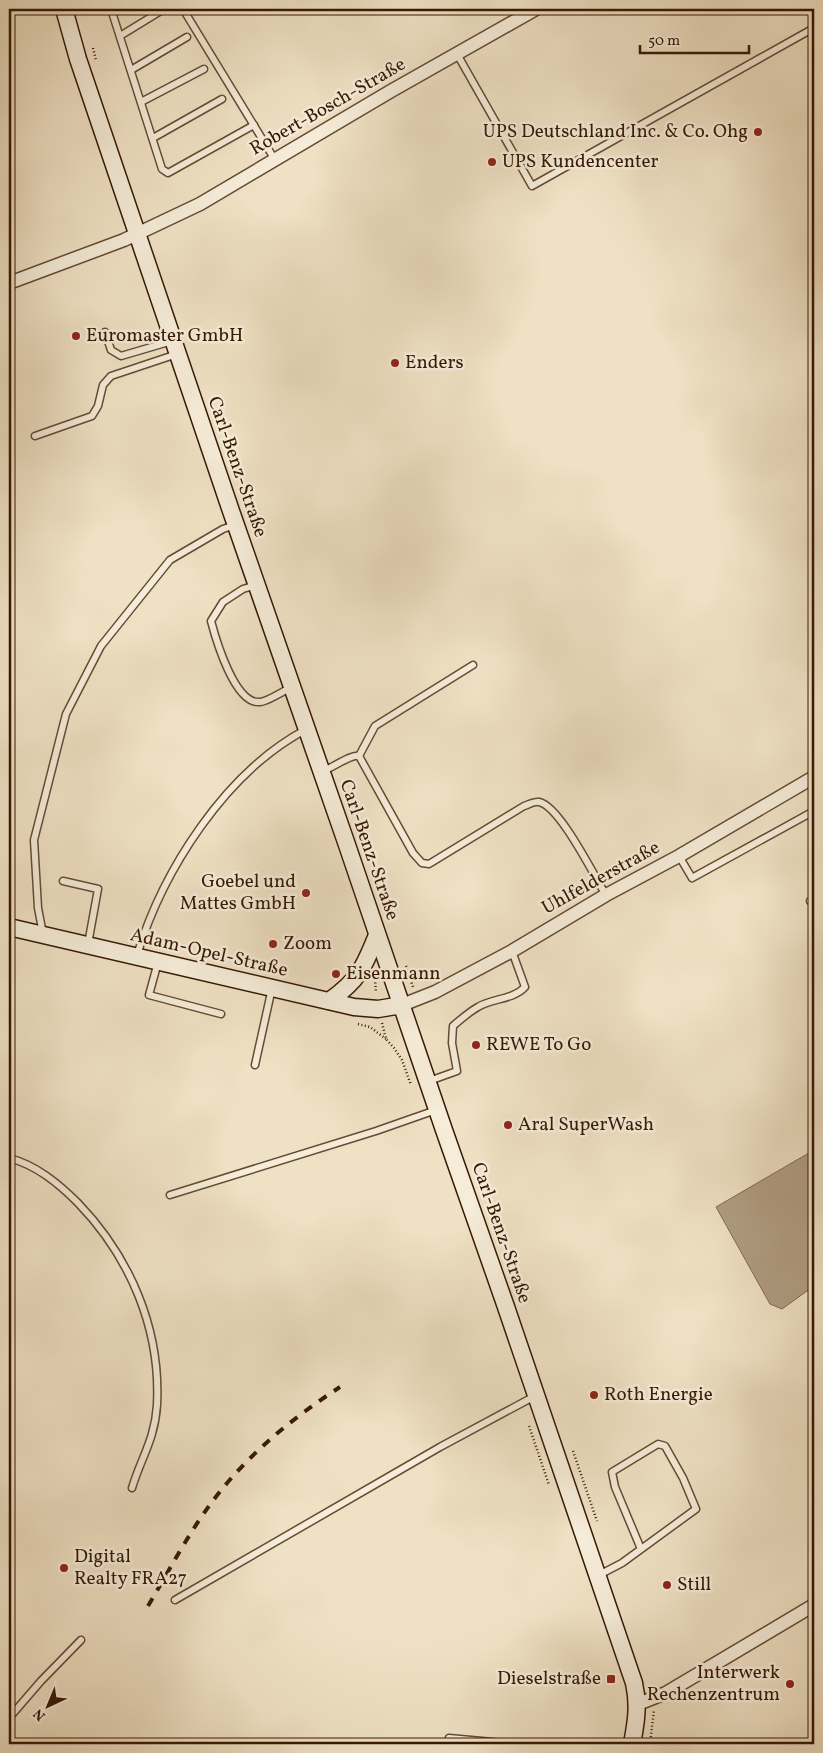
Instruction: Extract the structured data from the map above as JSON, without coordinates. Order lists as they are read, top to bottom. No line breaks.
{"streets":{"main road":["Carl-Benz-Straße","Adam-Opel-Straße"],"street":["Robert-Bosch-Straße","Uhlfelderstraße"]},"crossings":[["Robert-Bosch-Straße","Carl-Benz-Straße"],["Carl-Benz-Straße","Uhlfelderstraße"],["Carl-Benz-Straße","Adam-Opel-Straße"],["Uhlfelderstraße","Adam-Opel-Straße"]],"places":{"other":["UPS Deutschland Inc. & Co. Ohg","UPS Kundencenter","Euromaster GmbH","Enders","Goebel und Mattes GmbH","Zoom","Eisenmann","REWE To Go","Aral SuperWash","Roth Energie","Digital Realty FRA27","Still","Interwerk Rechenzentrum"],"transit":["Dieselstraße"]},"scale_bar":"50 m","north":"bottom left"}
